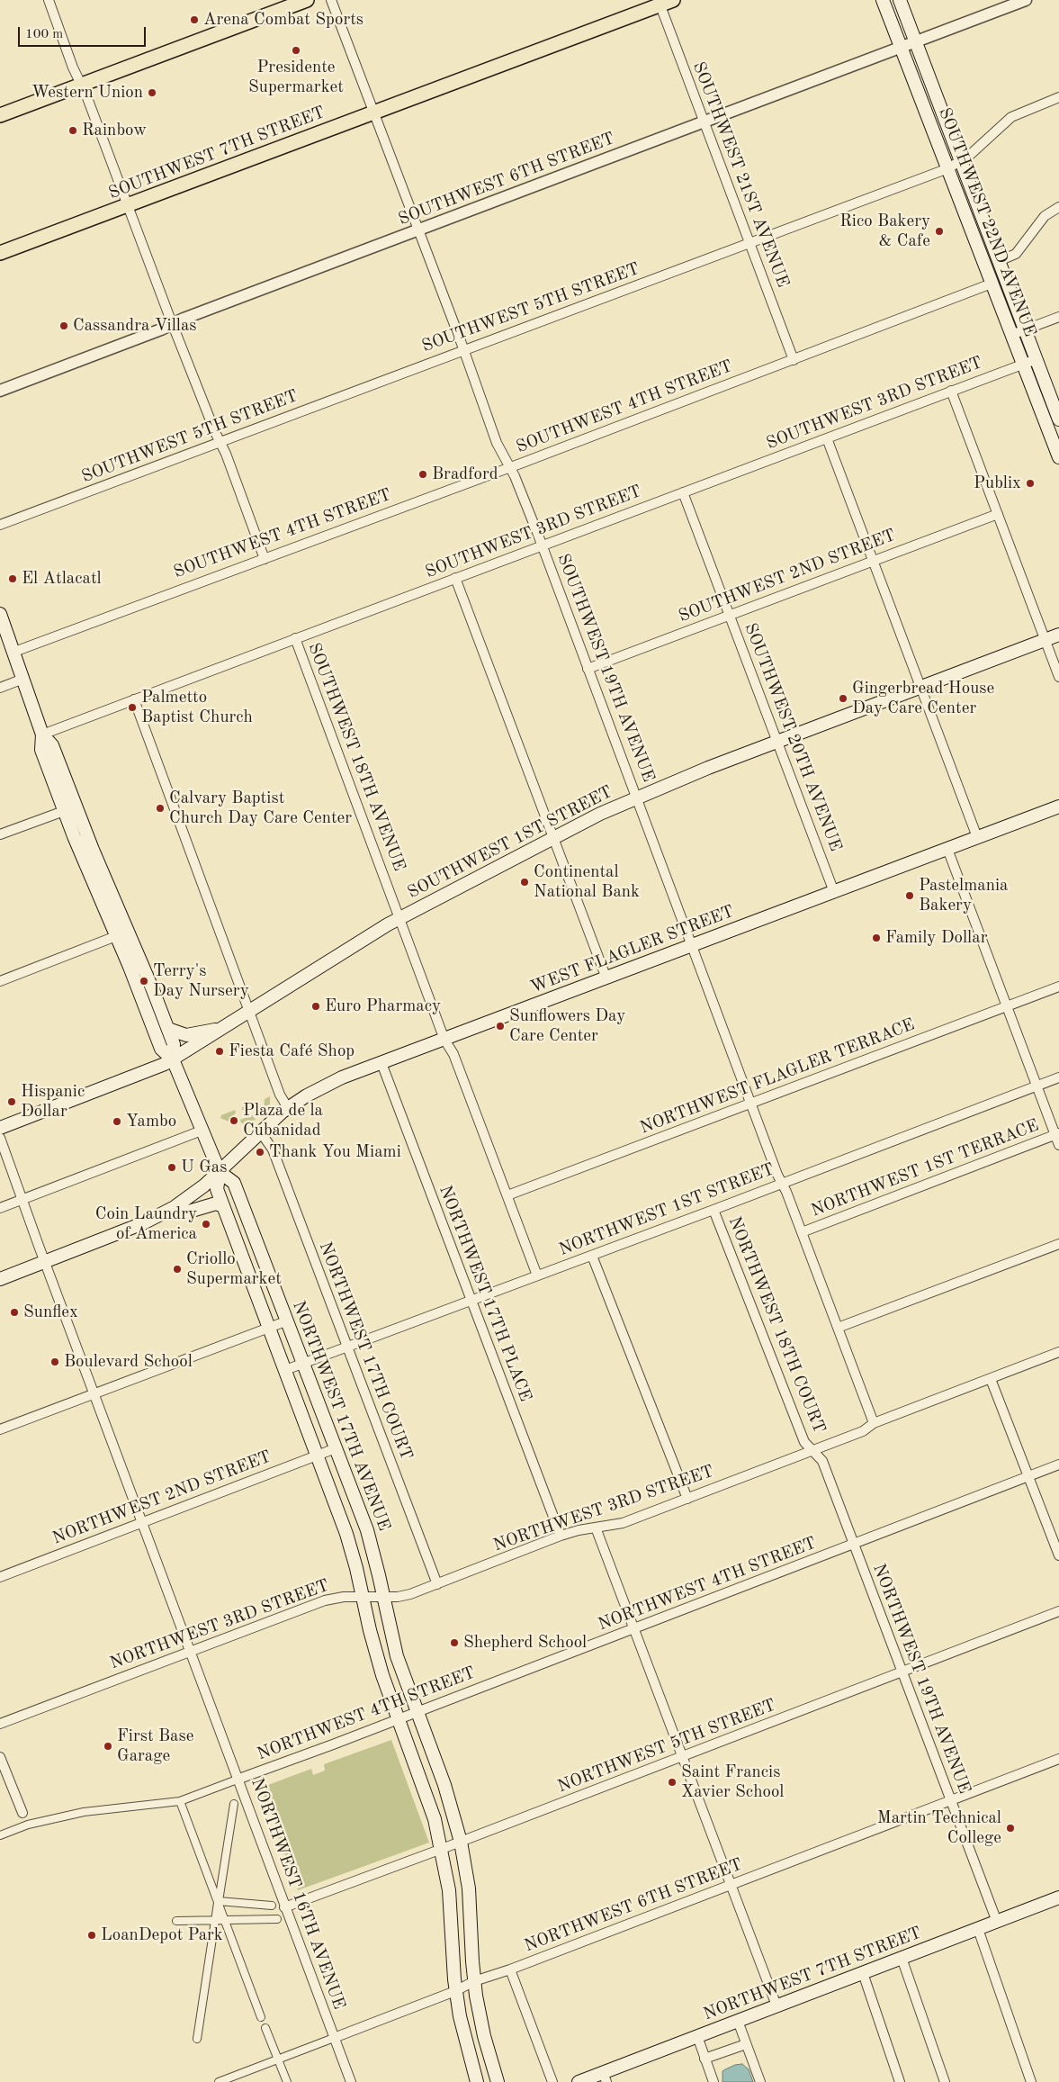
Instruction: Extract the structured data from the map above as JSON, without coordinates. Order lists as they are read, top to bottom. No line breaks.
{"streets":{"main road":["SOUTHWEST 7TH STREET","SOUTHWEST 22ND AVENUE","SOUTHWEST 1ST STREET","WEST FLAGLER STREET","NORTHWEST 17TH AVENUE","NORTHWEST 7TH STREET"],"street":["SOUTHWEST 21ST AVENUE","SOUTHWEST 6TH STREET","SOUTHWEST 5TH STREET","SOUTHWEST 3RD STREET","SOUTHWEST 4TH STREET","SOUTHWEST 2ND STREET","SOUTHWEST 19TH AVENUE","SOUTHWEST 20TH AVENUE","SOUTHWEST 18TH AVENUE","NORTHWEST FLAGLER TERRACE","NORTHWEST 1ST TERRACE","NORTHWEST 1ST STREET","NORTHWEST 17TH PLACE","NORTHWEST 18TH COURT","NORTHWEST 17TH COURT","NORTHWEST 2ND STREET","NORTHWEST 3RD STREET","NORTHWEST 4TH STREET","NORTHWEST 19TH AVENUE","NORTHWEST 5TH STREET","NORTHWEST 16TH AVENUE","NORTHWEST 6TH STREET"]},"crossings":[["SOUTHWEST 7TH STREET","SOUTHWEST 21ST AVENUE"],["SOUTHWEST 7TH STREET","SOUTHWEST 19TH AVENUE"],["SOUTHWEST 21ST AVENUE","SOUTHWEST 6TH STREET"],["SOUTHWEST 21ST AVENUE","SOUTHWEST 5TH STREET"],["SOUTHWEST 21ST AVENUE","SOUTHWEST 4TH STREET"],["SOUTHWEST 6TH STREET","SOUTHWEST 22ND AVENUE"],["SOUTHWEST 6TH STREET","SOUTHWEST 19TH AVENUE"],["SOUTHWEST 22ND AVENUE","SOUTHWEST 5TH STREET"],["SOUTHWEST 22ND AVENUE","SOUTHWEST 3RD STREET"],["SOUTHWEST 22ND AVENUE","SOUTHWEST 4TH STREET"],["SOUTHWEST 5TH STREET","SOUTHWEST 19TH AVENUE"],["SOUTHWEST 3RD STREET","SOUTHWEST 19TH AVENUE"],["SOUTHWEST 3RD STREET","SOUTHWEST 20TH AVENUE"],["SOUTHWEST 3RD STREET","SOUTHWEST 18TH AVENUE"],["SOUTHWEST 4TH STREET","SOUTHWEST 19TH AVENUE"],["SOUTHWEST 2ND STREET","SOUTHWEST 19TH AVENUE"],["SOUTHWEST 2ND STREET","SOUTHWEST 20TH AVENUE"],["SOUTHWEST 19TH AVENUE","SOUTHWEST 1ST STREET"],["SOUTHWEST 19TH AVENUE","WEST FLAGLER STREET"],["SOUTHWEST 20TH AVENUE","SOUTHWEST 1ST STREET"],["SOUTHWEST 20TH AVENUE","WEST FLAGLER STREET"],["SOUTHWEST 18TH AVENUE","SOUTHWEST 1ST STREET"],["SOUTHWEST 18TH AVENUE","WEST FLAGLER STREET"],["SOUTHWEST 18TH AVENUE","NORTHWEST FLAGLER TERRACE"],["SOUTHWEST 18TH AVENUE","NORTHWEST 1ST STREET"],["WEST FLAGLER STREET","NORTHWEST 17TH PLACE"],["WEST FLAGLER STREET","NORTHWEST 17TH COURT"],["WEST FLAGLER STREET","NORTHWEST 17TH AVENUE"],["WEST FLAGLER STREET","NORTHWEST 16TH AVENUE"],["NORTHWEST 1ST STREET","NORTHWEST 17TH PLACE"],["NORTHWEST 1ST STREET","NORTHWEST 18TH COURT"],["NORTHWEST 1ST STREET","NORTHWEST 17TH COURT"],["NORTHWEST 1ST STREET","NORTHWEST 17TH AVENUE"],["NORTHWEST 17TH PLACE","NORTHWEST 3RD STREET"],["NORTHWEST 18TH COURT","NORTHWEST 3RD STREET"],["NORTHWEST 18TH COURT","NORTHWEST 19TH AVENUE"],["NORTHWEST 17TH COURT","NORTHWEST 3RD STREET"],["NORTHWEST 17TH AVENUE","NORTHWEST 2ND STREET"],["NORTHWEST 17TH AVENUE","NORTHWEST 3RD STREET"],["NORTHWEST 17TH AVENUE","NORTHWEST 4TH STREET"],["NORTHWEST 17TH AVENUE","NORTHWEST 5TH STREET"],["NORTHWEST 17TH AVENUE","NORTHWEST 6TH STREET"],["NORTHWEST 2ND STREET","NORTHWEST 16TH AVENUE"],["NORTHWEST 3RD STREET","NORTHWEST 19TH AVENUE"],["NORTHWEST 3RD STREET","NORTHWEST 16TH AVENUE"],["NORTHWEST 4TH STREET","NORTHWEST 19TH AVENUE"],["NORTHWEST 4TH STREET","NORTHWEST 16TH AVENUE"],["NORTHWEST 19TH AVENUE","NORTHWEST 5TH STREET"],["NORTHWEST 19TH AVENUE","NORTHWEST 6TH STREET"],["NORTHWEST 19TH AVENUE","NORTHWEST 7TH STREET"],["NORTHWEST 5TH STREET","NORTHWEST 16TH AVENUE"],["NORTHWEST 16TH AVENUE","NORTHWEST 6TH STREET"]],"places":["Arena Combat Sports","Presidente Supermarket","Western Union","Rainbow","Rico Bakery & Cafe","Cassandra Villas","Bradford","Publix","El Atlacatl","Gingerbread House Day Care Center","Palmetto Baptist Church","Calvary Baptist Church Day Care Center","Continental National Bank","Pastelmania Bakery","Family Dollar","Terry's Day Nursery","Euro Pharmacy","Sunflowers Day Care Center","Fiesta Café Shop","Hispanic Dollar","Plaza de la Cubanidad","Yambo","Thank You Miami","U Gas","Coin Laundry of America","Criollo Supermarket","Sunflex","Boulevard School","Shepherd School","First Base Garage","Saint Francis Xavier School","Martin Technical College","LoanDepot Park"],"scale_bar":"100 m"}
